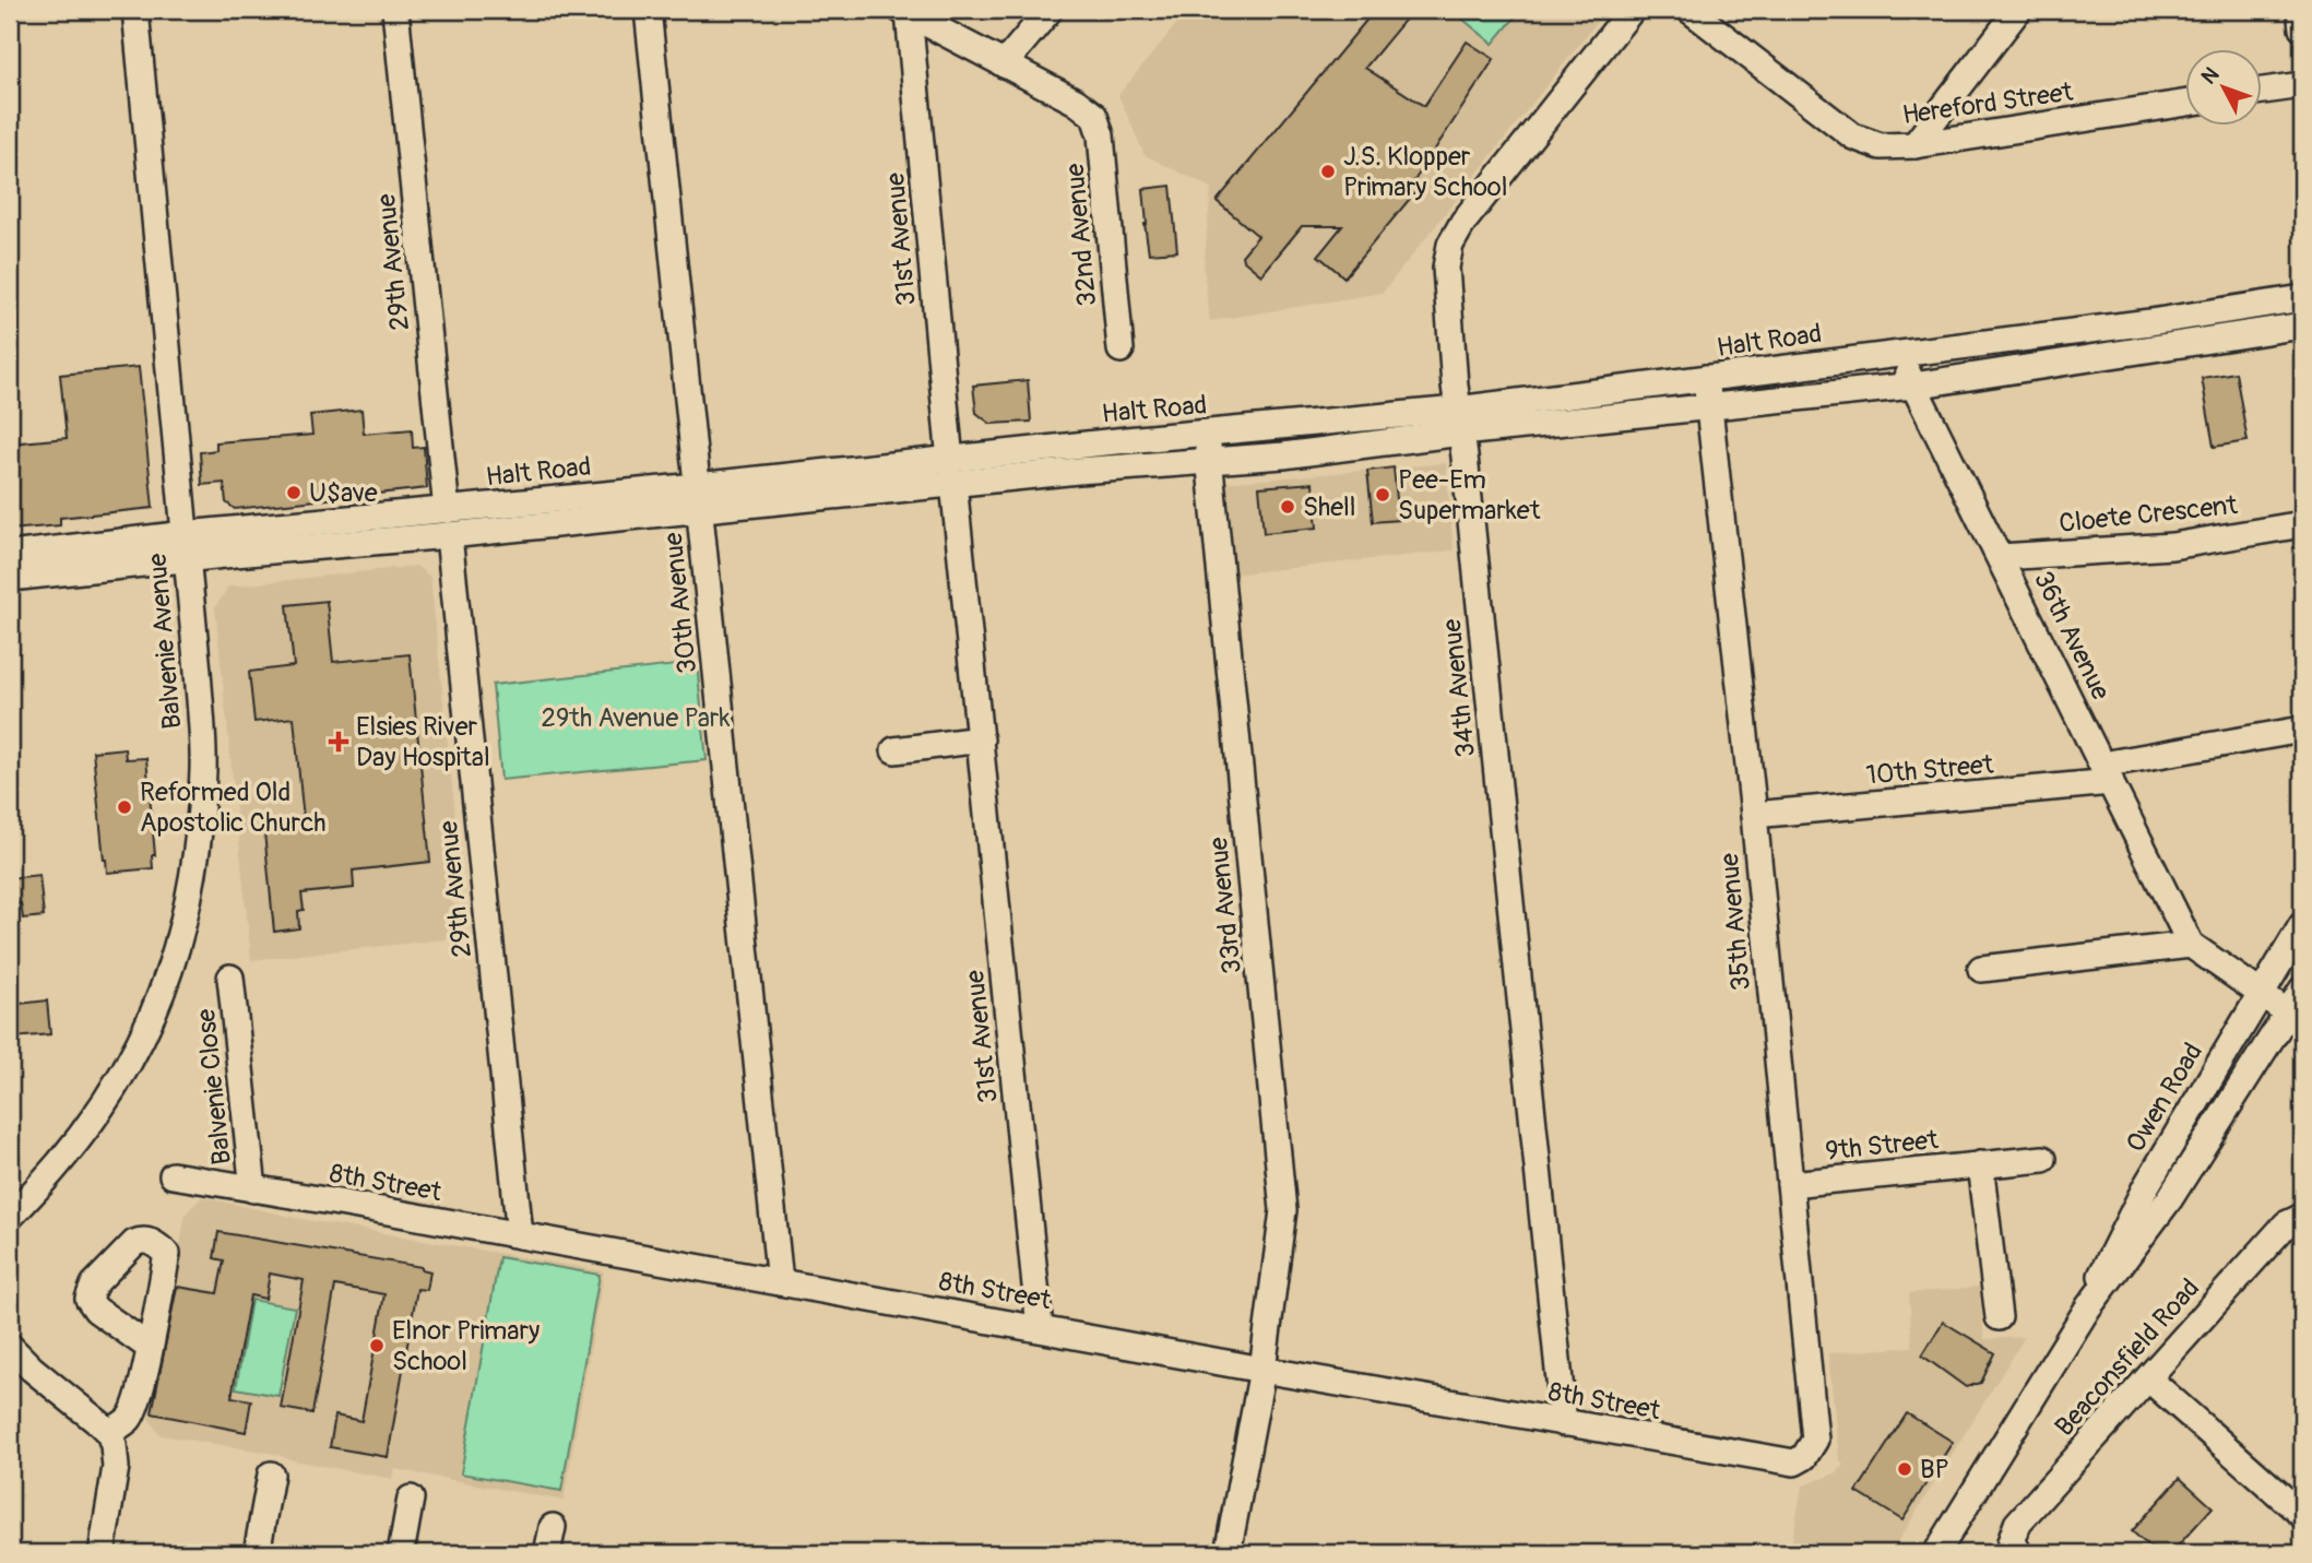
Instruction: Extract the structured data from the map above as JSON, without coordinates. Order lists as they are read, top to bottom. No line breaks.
{"streets":{"street":["Hereford Street","32nd Avenue","31st Avenue","29th Avenue","Halt Road","Cloete Crescent","30th Avenue","36th Avenue","Balvenie Avenue","34th Avenue","10th Street","33rd Avenue","35th Avenue","Balvenie Close","Owen Road","9th Street","8th Street","Beaconsfield Road"]},"crossings":[["31st Avenue","Halt Road"],["31st Avenue","8th Street"],["29th Avenue","Halt Road"],["29th Avenue","8th Street"],["Halt Road","30th Avenue"],["Halt Road","36th Avenue"],["Halt Road","Balvenie Avenue"],["Halt Road","34th Avenue"],["Halt Road","33rd Avenue"],["Halt Road","35th Avenue"],["Cloete Crescent","36th Avenue"],["30th Avenue","8th Street"],["36th Avenue","10th Street"],["36th Avenue","Owen Road"],["34th Avenue","8th Street"],["10th Street","35th Avenue"],["33rd Avenue","8th Street"],["35th Avenue","9th Street"],["35th Avenue","8th Street"],["Balvenie Close","8th Street"]],"parks":["29th Avenue Park"],"places":{"other":["J.S. Klopper Primary School","U$ave","Pee-Em Supermarket","Shell","Reformed Old Apostolic Church","Elnor Primary School","BP"],"health":["Elsies River Day Hospital"]},"north":"top left"}
